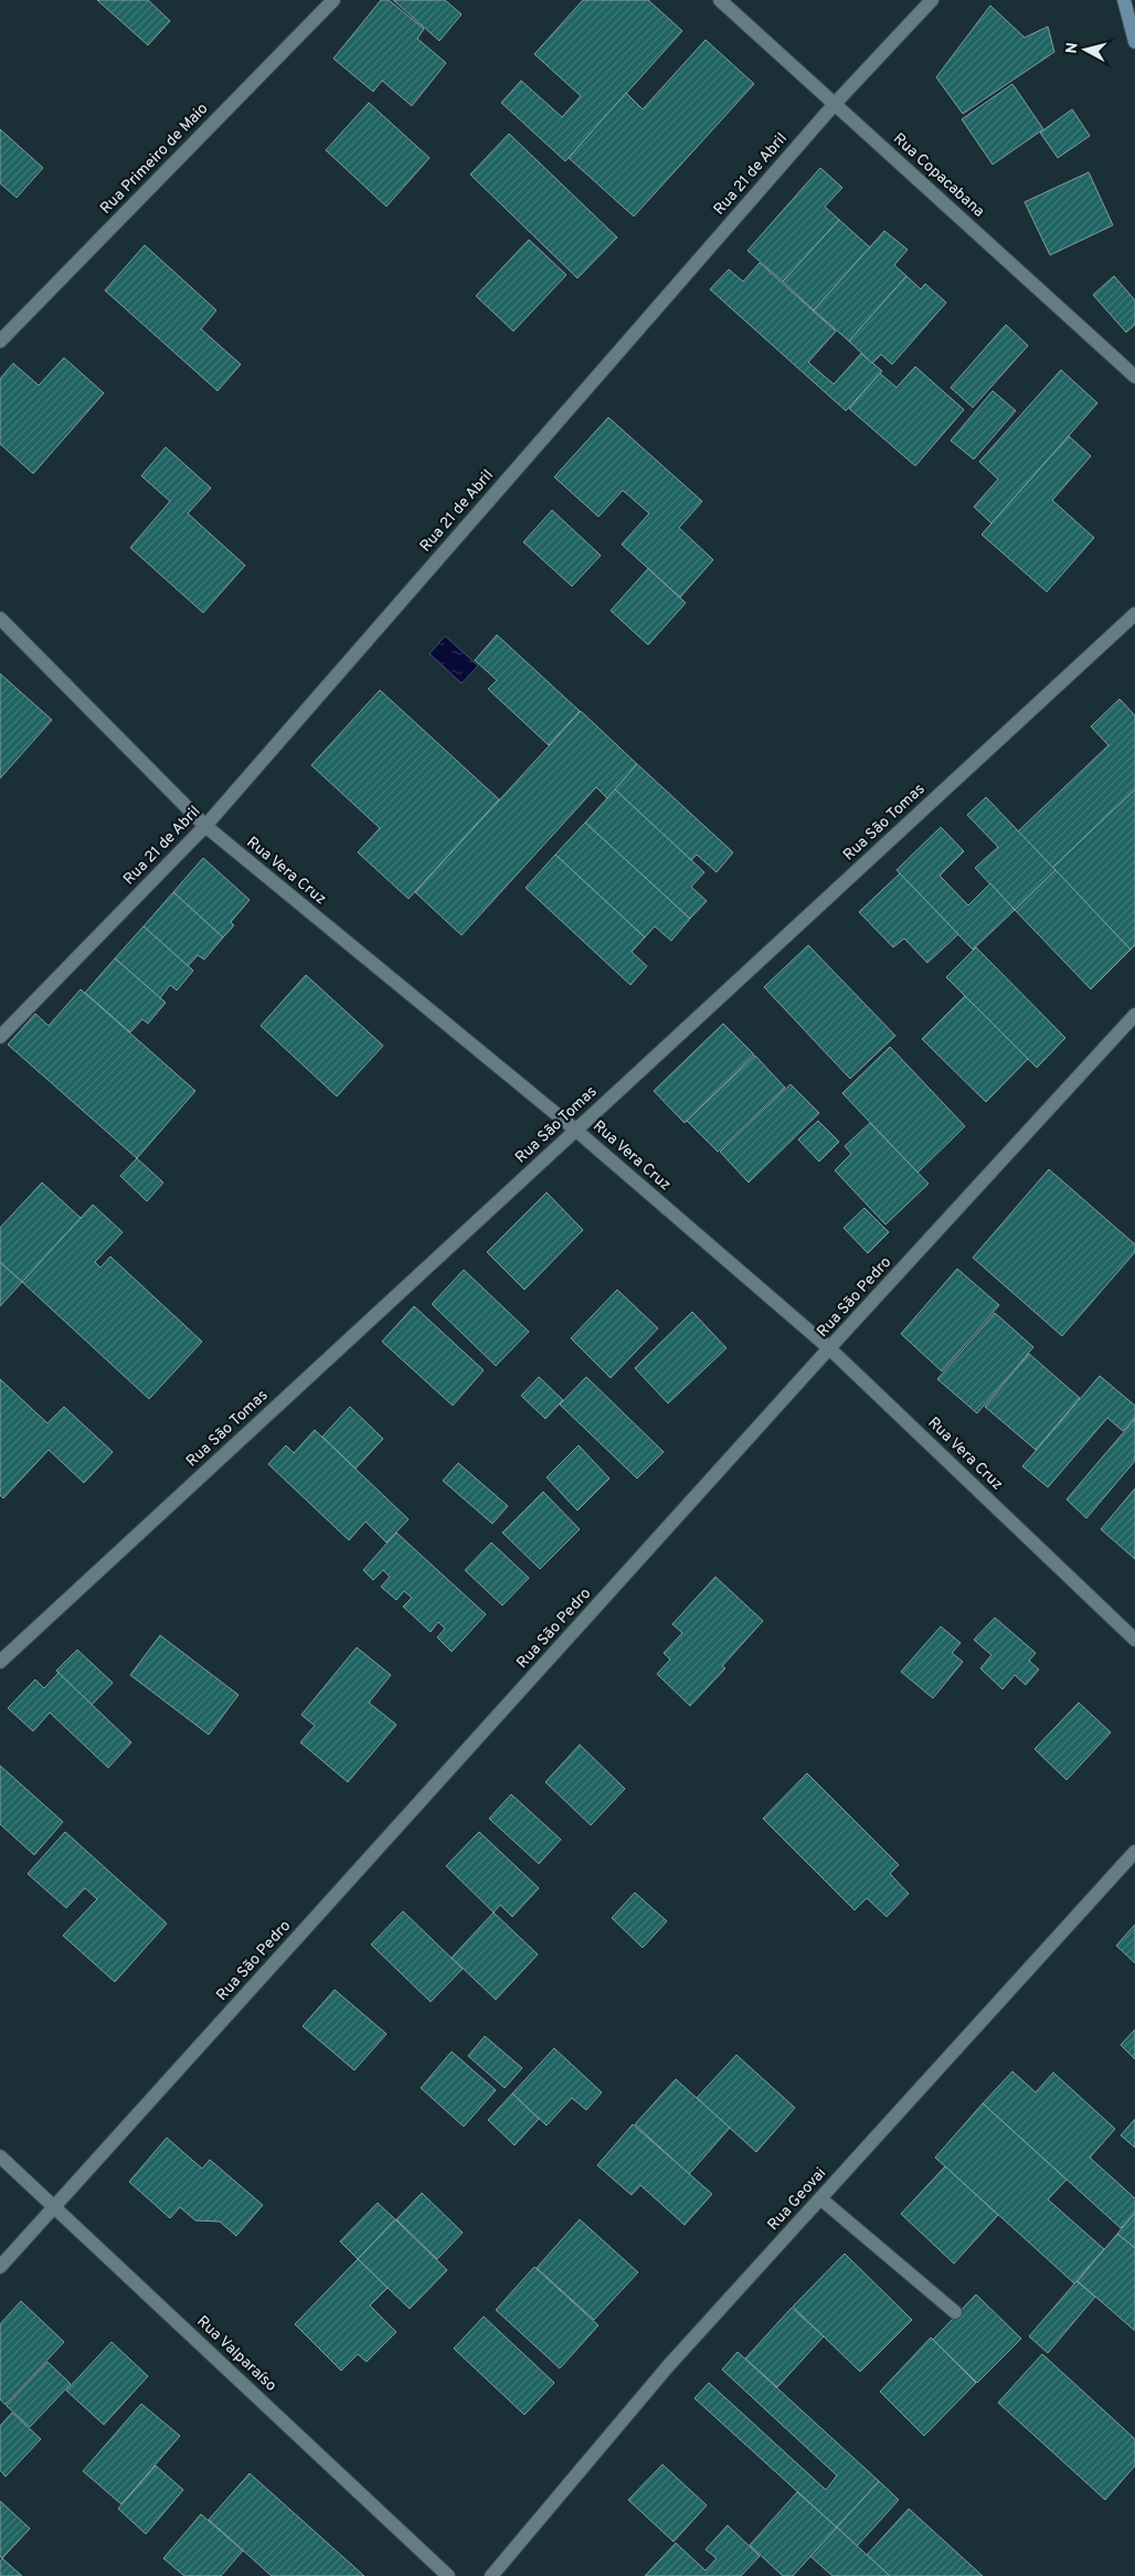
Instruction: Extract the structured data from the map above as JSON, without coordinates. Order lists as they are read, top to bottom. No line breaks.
{"streets":{"street":["Rua Primeiro de Maio","Rua 21 de Abril","Rua Copacabana","Rua São Tomas","Rua Vera Cruz","Rua São Pedro","Rua Geovai","Rua Valparaíso"]},"crossings":[["Rua 21 de Abril","Rua Copacabana"],["Rua 21 de Abril","Rua Vera Cruz"],["Rua São Tomas","Rua Vera Cruz"],["Rua Vera Cruz","Rua São Pedro"],["Rua São Pedro","Rua Valparaíso"]],"north":"left"}
